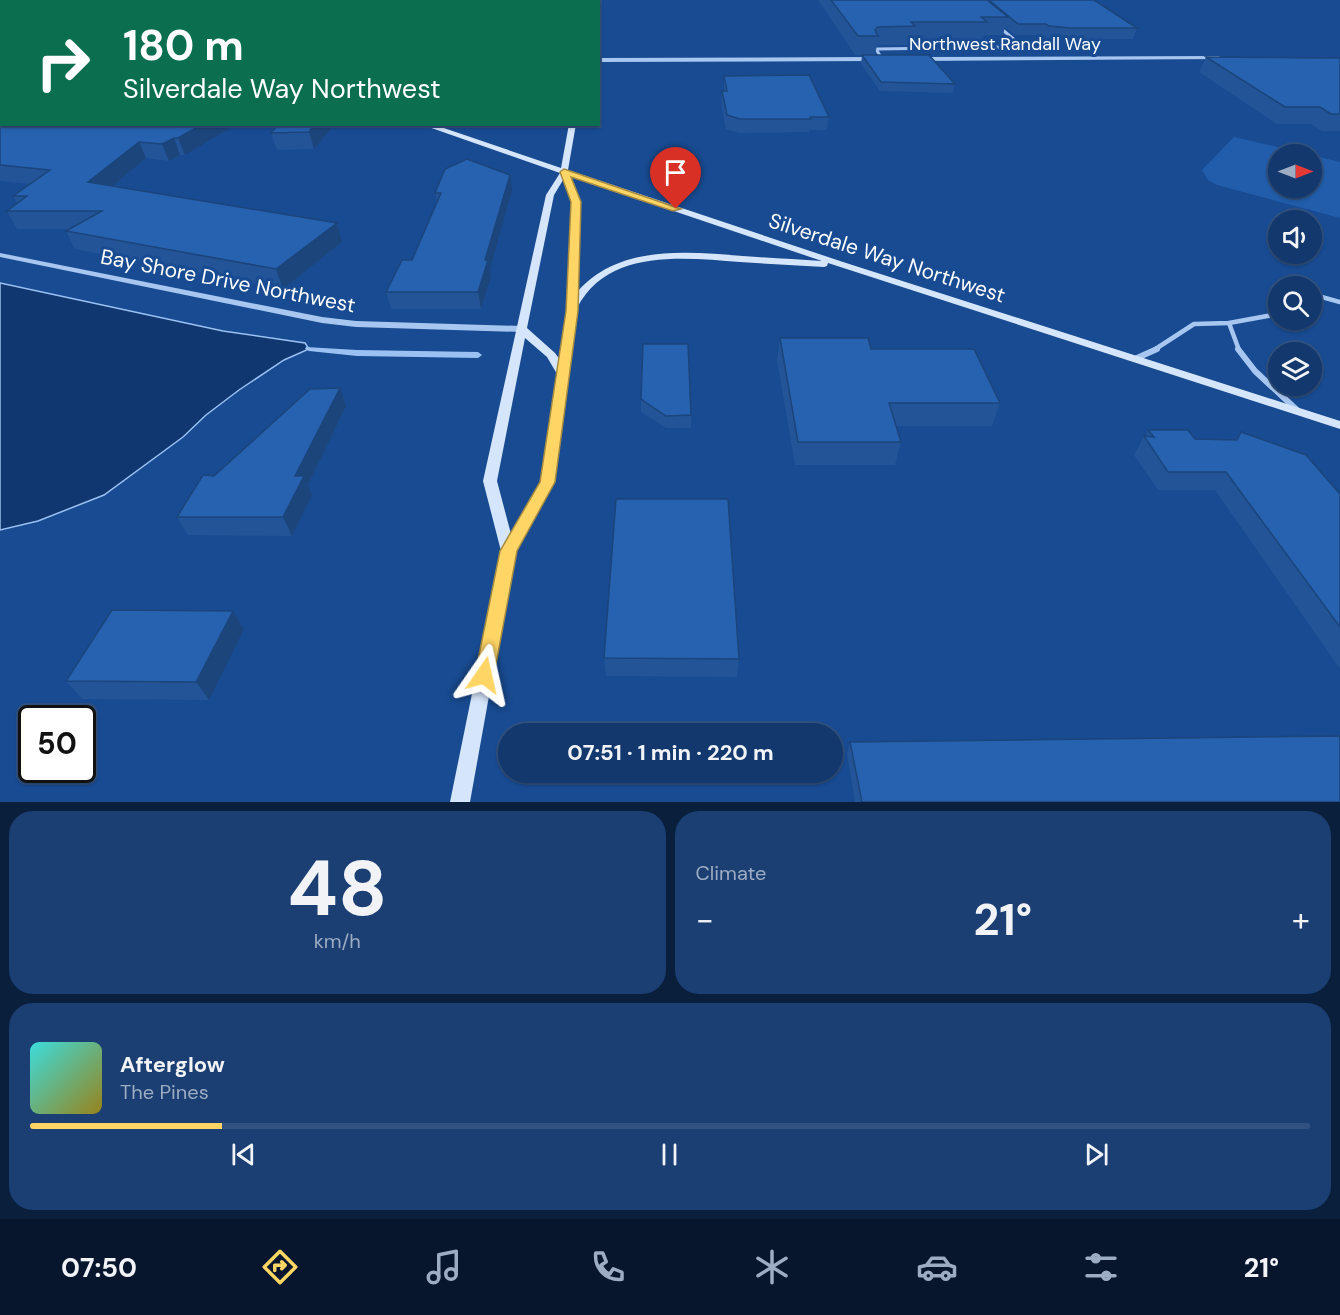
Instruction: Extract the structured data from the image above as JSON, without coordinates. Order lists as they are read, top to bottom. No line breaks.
{"streets":{"main road":["Silverdale Way Northwest"],"street":["Northwest Randall Way","Bay Shore Drive Northwest"]},"north":"right","page":{"turn":["180 m","Silverdale Way Northwest"],"limit":"50","trip":"07:51 · 1 min · 220 m","tile":[["48","km/h"],"Climate"],"heat":["−","21°","+"],"song":["Afterglow","The Pines"],"tabs":["07:50","21°"]}}
